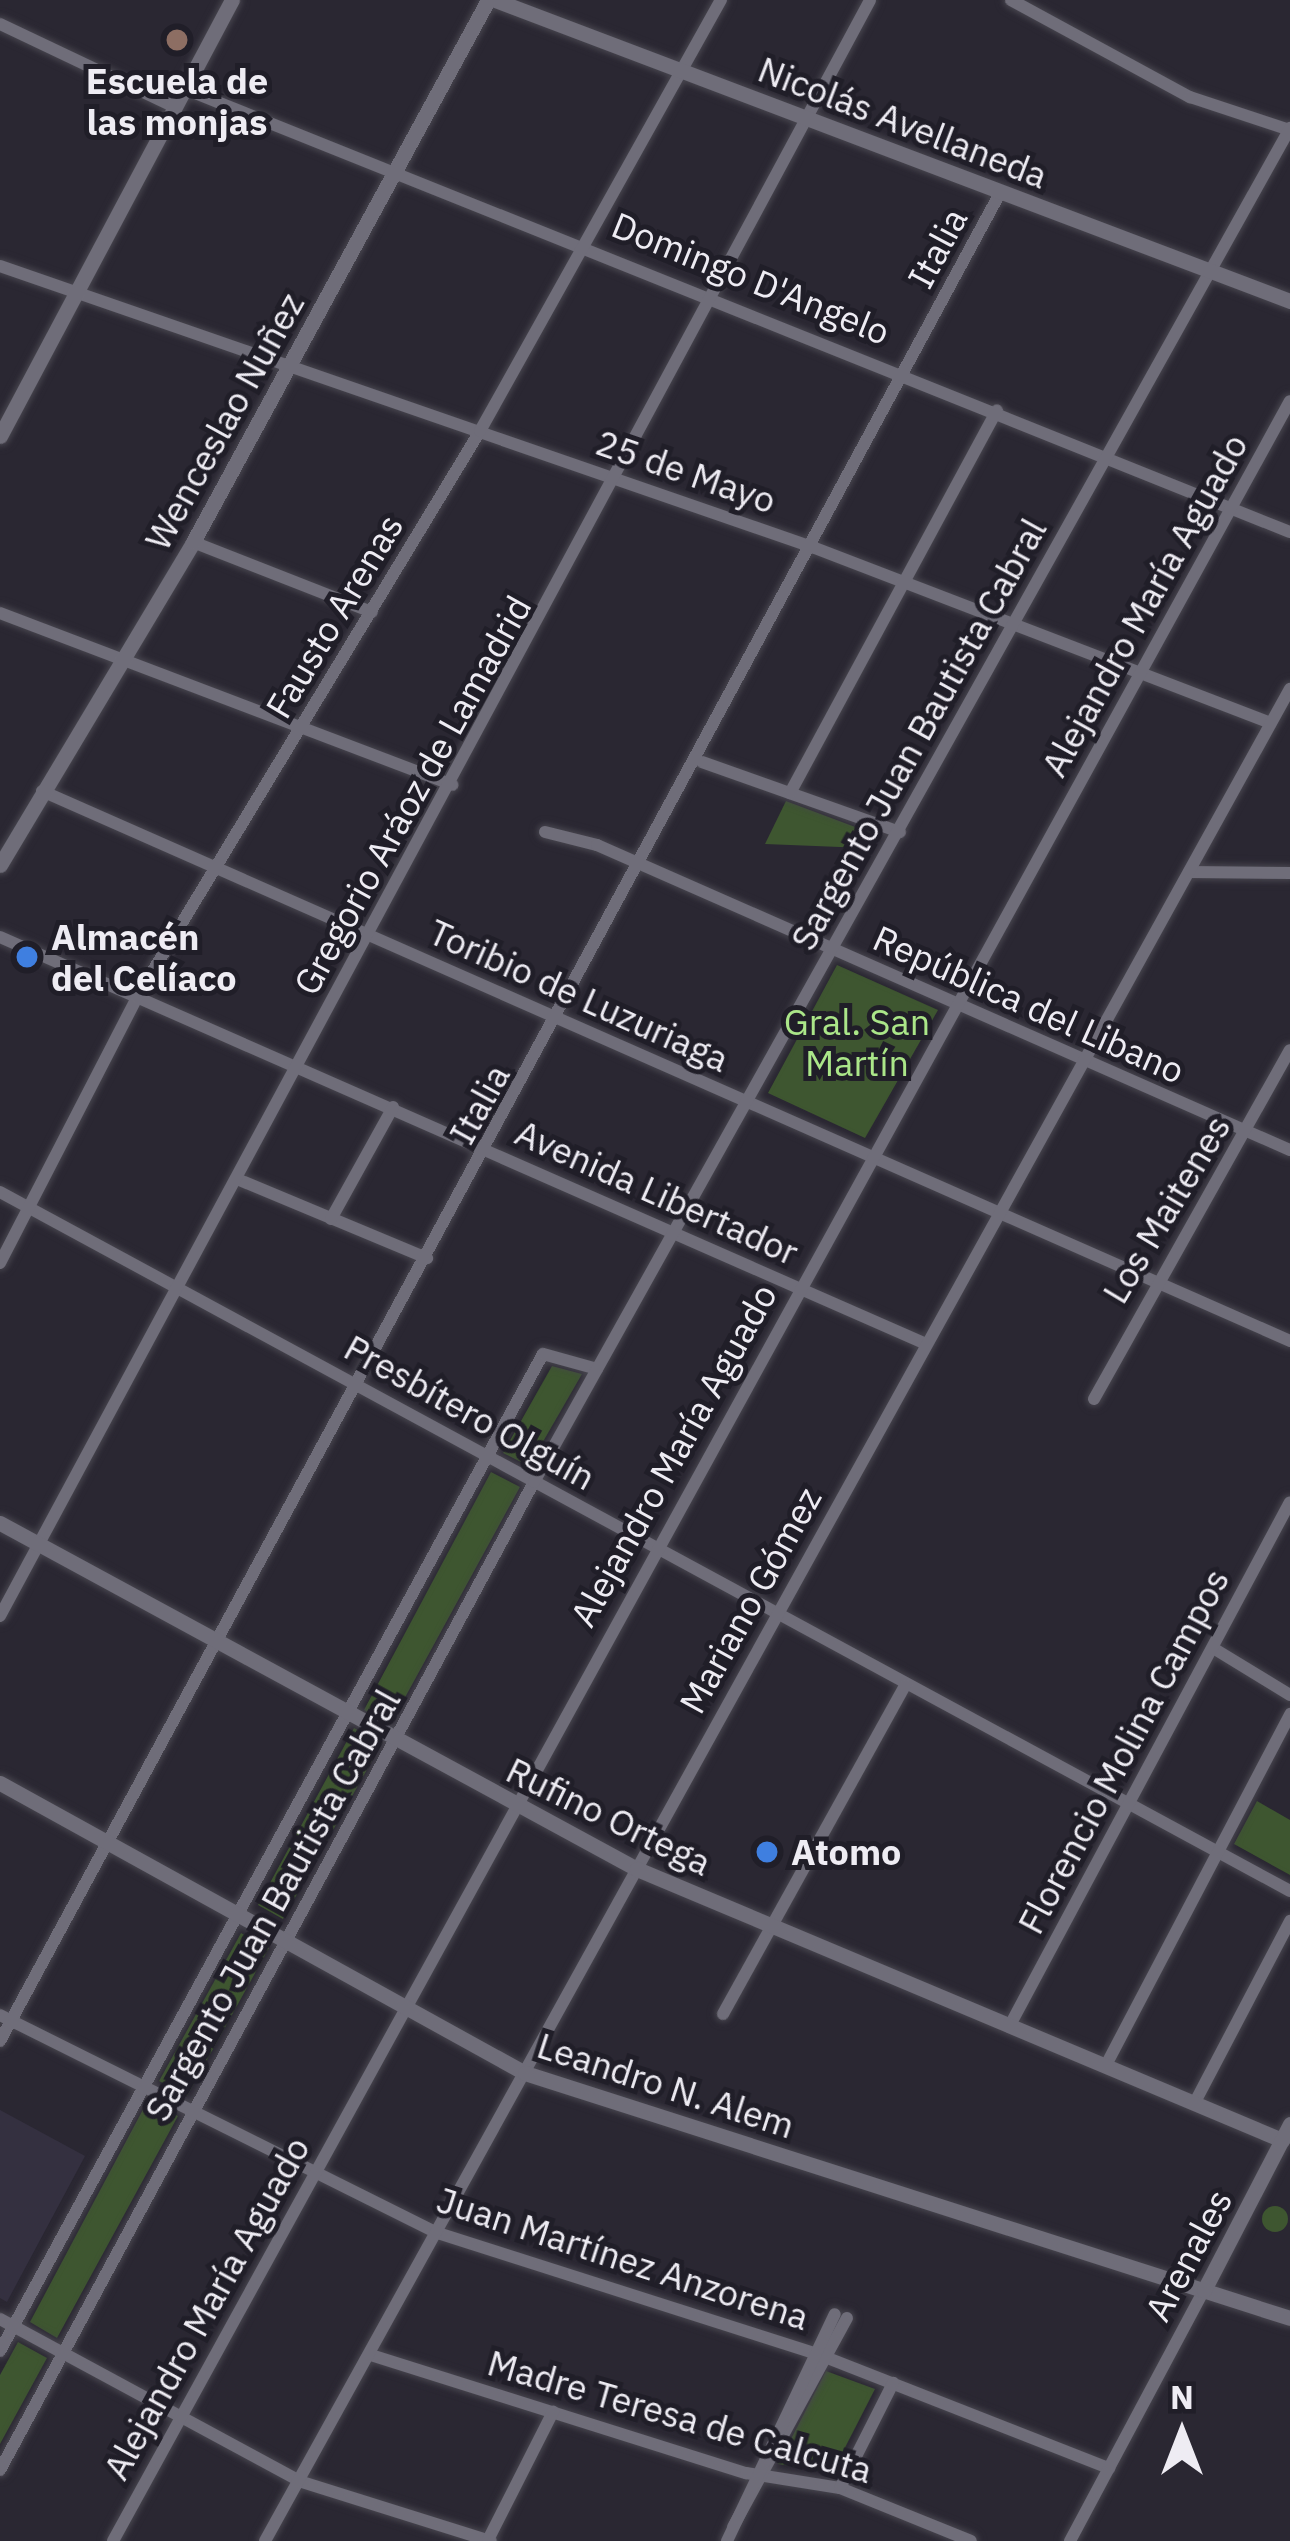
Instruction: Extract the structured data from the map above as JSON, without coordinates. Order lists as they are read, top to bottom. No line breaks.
{"streets":{"street":["Nicolás Avellaneda","Italia","Domingo D'Angelo","Wenceslao Nuñez","25 de Mayo","Alejandro María Aguado","Fausto Arenas","Sargento Juan Bautista Cabral","Gregorio Aráoz de Lamadrid","Toribio de Luzuriaga","República del Libano","Avenida Libertador","Los Maitenes","Presbítero Olguín","Mariano Gómez","Florencio Molina Campos","Rufino Ortega","Leandro N. Alem","Arenales","Juan Martínez Anzorena","Madre Teresa de Calcuta"]},"crossings":[["Nicolás Avellaneda","Italia"],["Nicolás Avellaneda","Wenceslao Nuñez"],["Nicolás Avellaneda","Fausto Arenas"],["Nicolás Avellaneda","Sargento Juan Bautista Cabral"],["Nicolás Avellaneda","Gregorio Aráoz de Lamadrid"],["Italia","Domingo D'Angelo"],["Italia","25 de Mayo"],["Italia","Toribio de Luzuriaga"],["Italia","República del Libano"],["Italia","Avenida Libertador"],["Italia","Presbítero Olguín"],["Italia","Rufino Ortega"],["Italia","Leandro N. Alem"],["Italia","Juan Martínez Anzorena"],["Domingo D'Angelo","Wenceslao Nuñez"],["Domingo D'Angelo","Alejandro María Aguado"],["Domingo D'Angelo","Fausto Arenas"],["Domingo D'Angelo","Sargento Juan Bautista Cabral"],["Domingo D'Angelo","Gregorio Aráoz de Lamadrid"],["Wenceslao Nuñez","25 de Mayo"],["Wenceslao Nuñez","Toribio de Luzuriaga"],["25 de Mayo","Alejandro María Aguado"],["25 de Mayo","Fausto Arenas"],["25 de Mayo","Sargento Juan Bautista Cabral"],["25 de Mayo","Gregorio Aráoz de Lamadrid"],["25 de Mayo","Mariano Gómez"],["Alejandro María Aguado","Toribio de Luzuriaga"],["Alejandro María Aguado","República del Libano"],["Alejandro María Aguado","Avenida Libertador"],["Alejandro María Aguado","Presbítero Olguín"],["Alejandro María Aguado","Rufino Ortega"],["Alejandro María Aguado","Leandro N. Alem"],["Alejandro María Aguado","Juan Martínez Anzorena"],["Fausto Arenas","Toribio de Luzuriaga"],["Fausto Arenas","Avenida Libertador"],["Fausto Arenas","Presbítero Olguín"],["Sargento Juan Bautista Cabral","Toribio de Luzuriaga"],["Sargento Juan Bautista Cabral","República del Libano"],["Sargento Juan Bautista Cabral","Avenida Libertador"],["Sargento Juan Bautista Cabral","Presbítero Olguín"],["Sargento Juan Bautista Cabral","Rufino Ortega"],["Sargento Juan Bautista Cabral","Leandro N. Alem"],["Sargento Juan Bautista Cabral","Juan Martínez Anzorena"],["Gregorio Aráoz de Lamadrid","Toribio de Luzuriaga"],["Gregorio Aráoz de Lamadrid","Avenida Libertador"],["Gregorio Aráoz de Lamadrid","Presbítero Olguín"],["Gregorio Aráoz de Lamadrid","Rufino Ortega"],["Toribio de Luzuriaga","Los Maitenes"],["Toribio de Luzuriaga","Mariano Gómez"],["República del Libano","Los Maitenes"],["República del Libano","Mariano Gómez"],["Avenida Libertador","Mariano Gómez"],["Presbítero Olguín","Mariano Gómez"],["Presbítero Olguín","Florencio Molina Campos"],["Mariano Gómez","Rufino Ortega"],["Mariano Gómez","Leandro N. Alem"],["Mariano Gómez","Juan Martínez Anzorena"],["Mariano Gómez","Madre Teresa de Calcuta"],["Florencio Molina Campos","Rufino Ortega"],["Rufino Ortega","Arenales"],["Leandro N. Alem","Arenales"],["Arenales","Juan Martínez Anzorena"]],"parks":["Gral. San Martín"],"places":["Escuela de las monjas","Almacén del Celíaco","Atomo"],"north":"top"}
